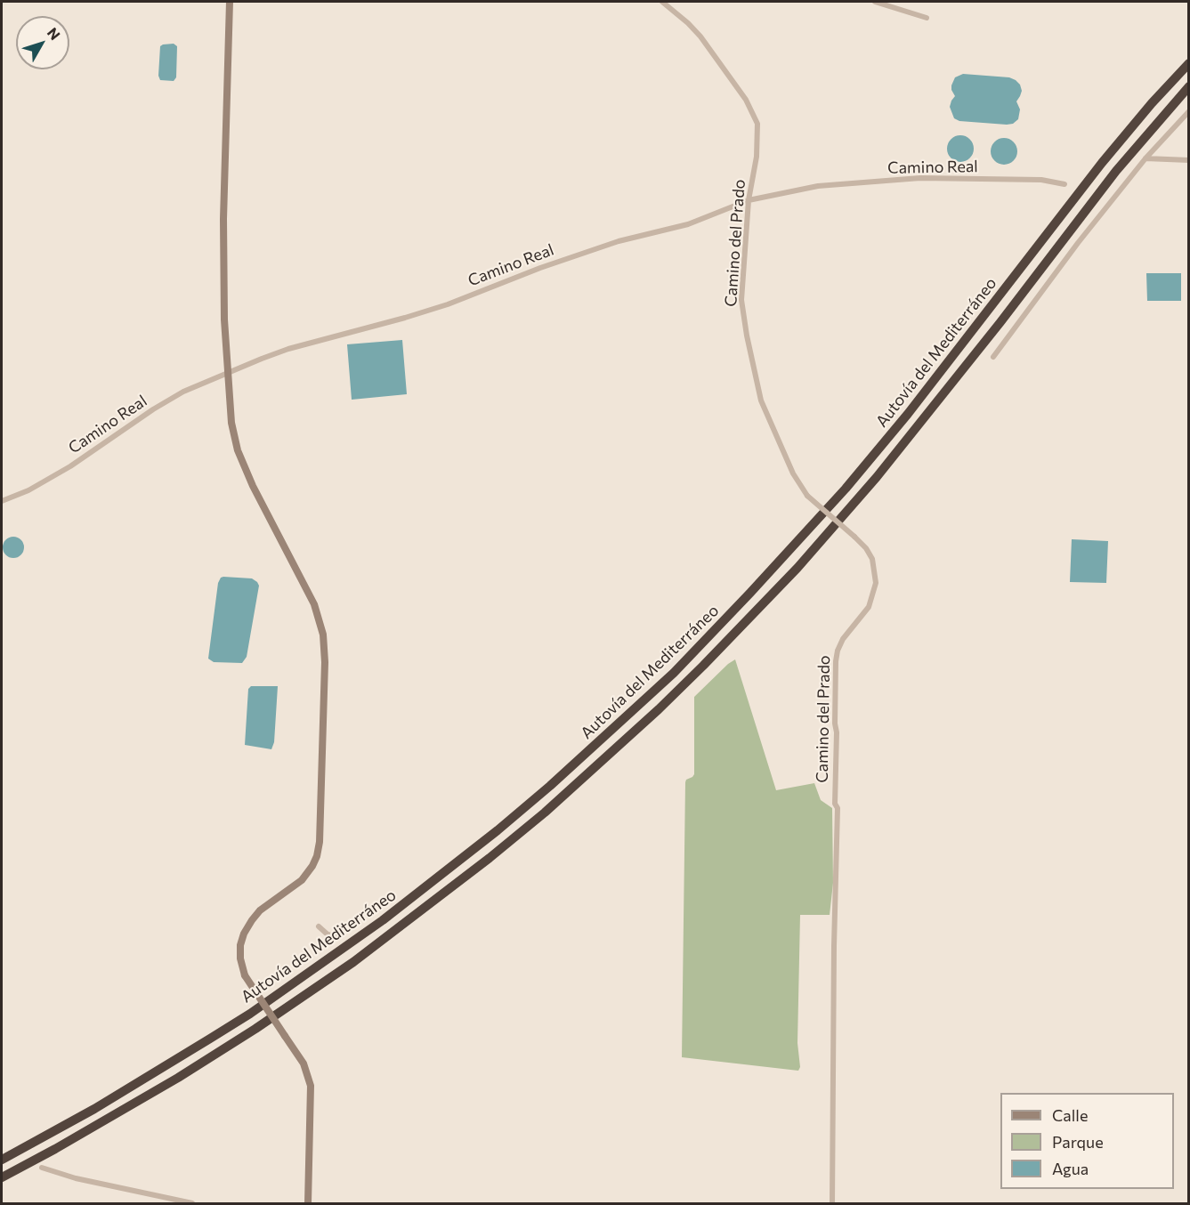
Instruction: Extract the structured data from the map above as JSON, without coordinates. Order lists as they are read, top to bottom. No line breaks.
{"streets":{"highway":["Autovía del Mediterráneo"],"street":["Camino Real","Camino del Prado"]},"crossings":[["Camino Real","Camino del Prado"]],"legend":["Calle","Parque","Agua"],"north":"top right"}
